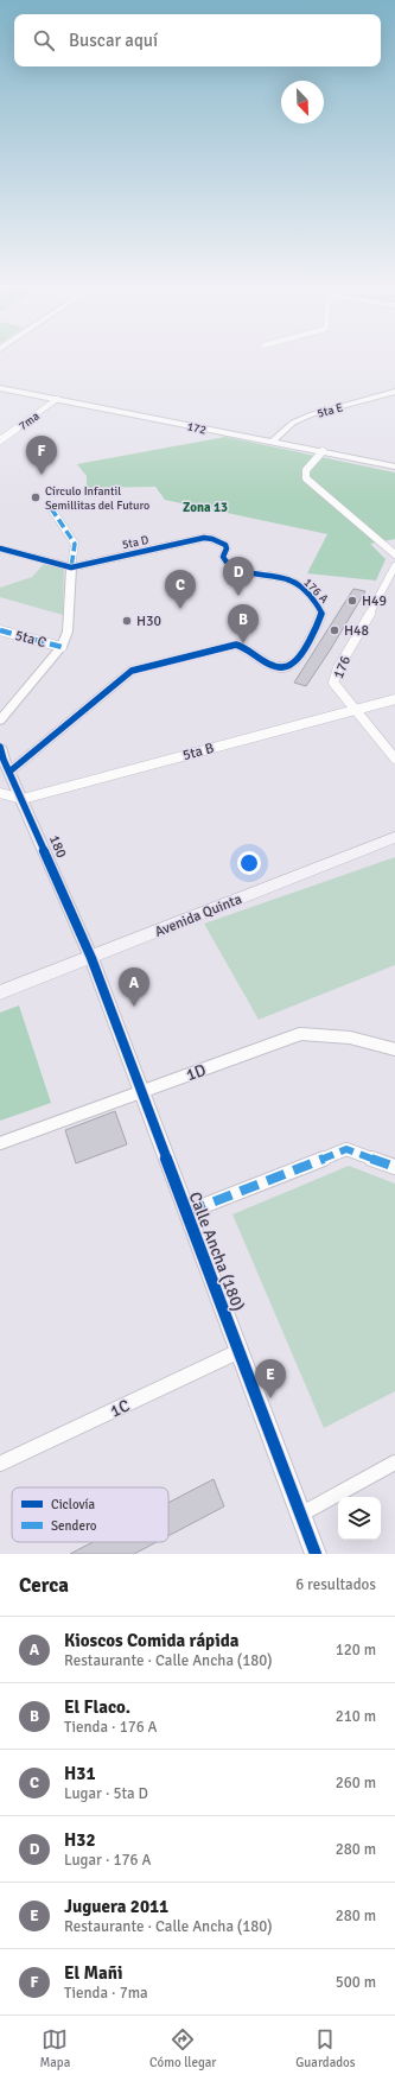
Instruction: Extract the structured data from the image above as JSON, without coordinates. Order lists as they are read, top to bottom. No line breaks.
{"streets":{"main road":["Avenida Quinta"],"street":["5ta E","7ma","172","5ta D","176 A","5ta C","176","5ta B","180","1D","Calle Ancha (180)","1C"]},"crossings":[["5ta E","172"],["7ma","172"],["5ta D","176 A"],["176 A","180"],["176","5ta B"],["5ta B","180"],["180","Avenida Quinta"],["180","Calle Ancha (180)"],["Avenida Quinta","Calle Ancha (180)"],["1D","Calle Ancha (180)"],["Calle Ancha (180)","1C"]],"districts":["Zona 13"],"places":["Círculo Infantil Semillitas del Futuro","H49","H30","H48"],"legend":["Ciclovía","Sendero"],"north":"bottom right","page":{"search":"Buscar aquí","pins":["F","D","C","B","A","E"],"heading":["Cerca","6 resultados"],"list":[{"mark":"A","name":"Kioscos Comida rápida","note":"Restaurante · Calle Ancha (180)","value":"120 m"},{"mark":"B","name":"El Flaco.","note":"Tienda · 176 A","value":"210 m"},{"mark":"C","name":"H31","note":"Lugar · 5ta D","value":"260 m"},{"mark":"D","name":"H32","note":"Lugar · 176 A","value":"280 m"},{"mark":"E","name":"Juguera 2011","note":"Restaurante · Calle Ancha (180)","value":"280 m"},{"mark":"F","name":"El Mañi","note":"Tienda · 7ma","value":"500 m"}],"nav":["Mapa","Cómo llegar","Guardados"]}}
